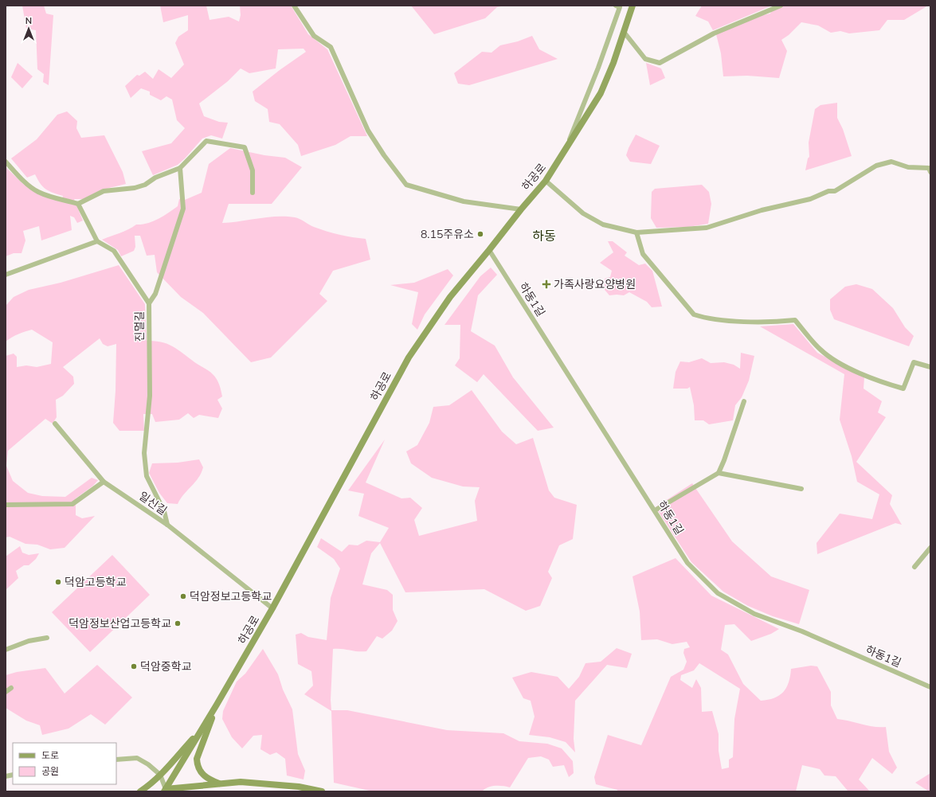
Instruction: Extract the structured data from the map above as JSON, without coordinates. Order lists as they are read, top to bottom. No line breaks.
{"streets":{"main road":["하공로"],"street":["하동1길","진멀길","일신길"]},"crossings":[["하공로","하동1길"],["하공로","일신길"],["진멀길","일신길"]],"districts":["하동"],"places":{"other":["8.15주유소","덕암고등학교","덕암정보고등학교","덕암정보산업고등학교","덕암중학교"],"health":["가족사랑요양병원"]},"legend":["도로","공원"],"north":"top"}
